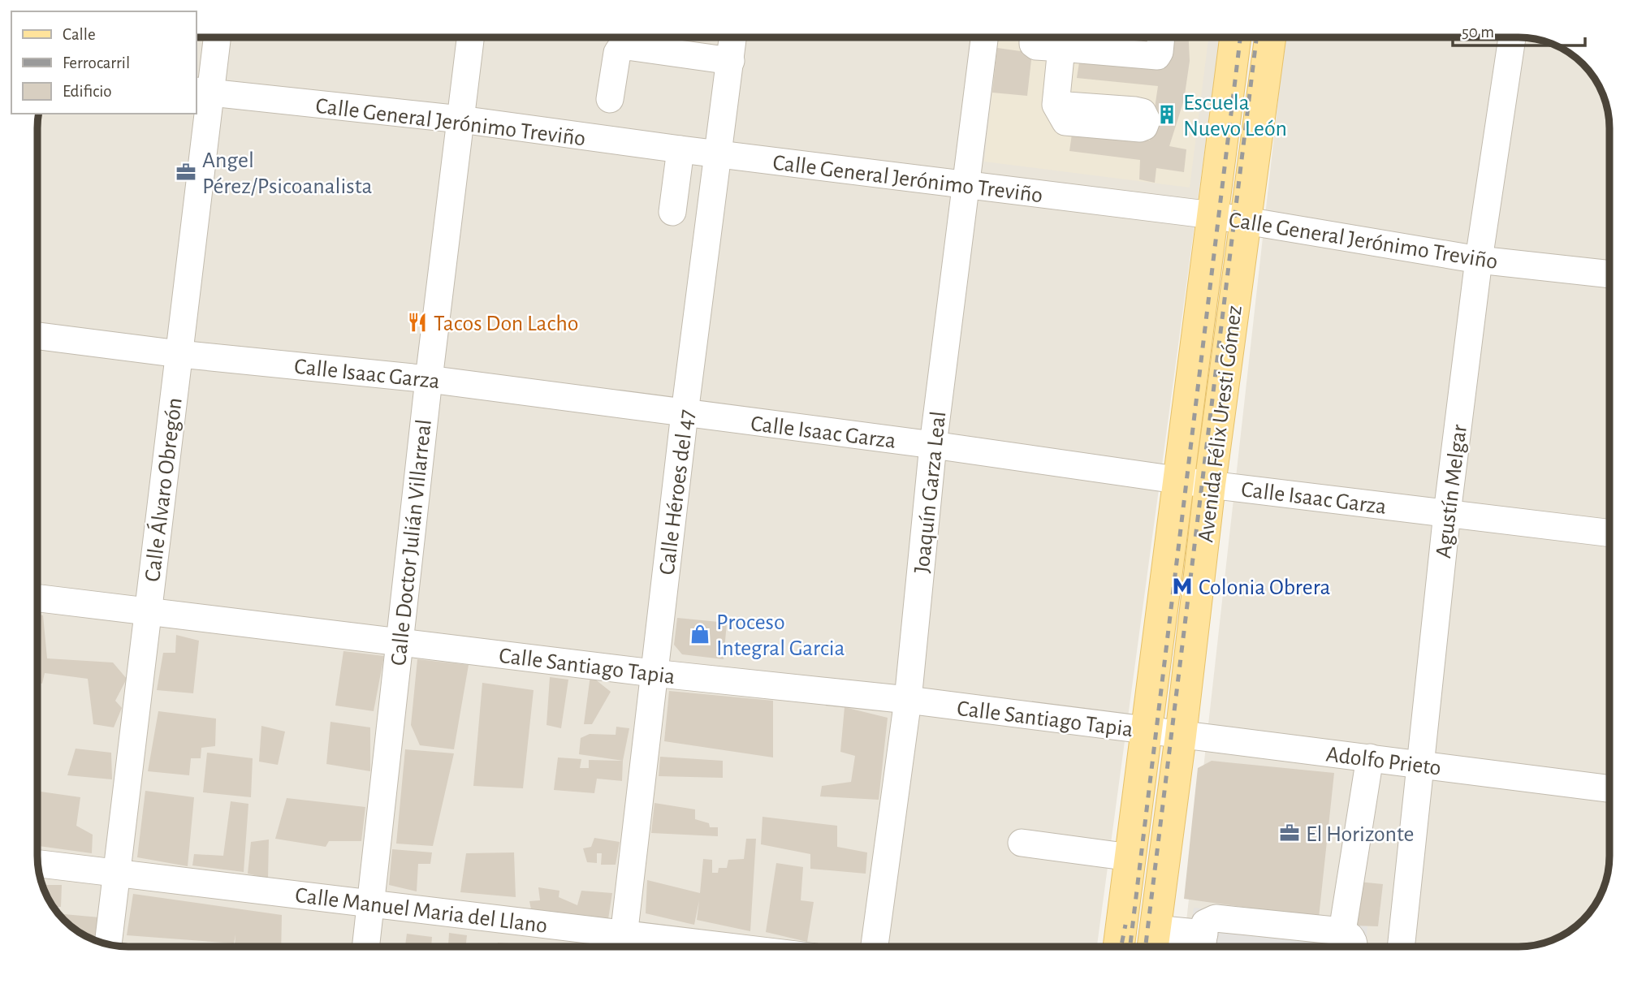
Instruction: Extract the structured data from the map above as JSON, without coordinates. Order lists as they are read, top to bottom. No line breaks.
{"streets":{"main road":["Avenida Félix Uresti Gómez"],"street":["Calle General Jerónimo Treviño","Calle Isaac Garza","Calle Álvaro Obregón","Agustín Melgar","Calle Héroes del 47","Joaquín Garza Leal","Calle Doctor Julián Villarreal","Calle Santiago Tapia","Adolfo Prieto","Calle Manuel Maria del Llano"]},"crossings":[["Calle General Jerónimo Treviño","Avenida Félix Uresti Gómez"],["Calle General Jerónimo Treviño","Calle Álvaro Obregón"],["Calle General Jerónimo Treviño","Agustín Melgar"],["Calle General Jerónimo Treviño","Calle Héroes del 47"],["Calle General Jerónimo Treviño","Joaquín Garza Leal"],["Calle General Jerónimo Treviño","Calle Doctor Julián Villarreal"],["Calle Isaac Garza","Avenida Félix Uresti Gómez"],["Calle Isaac Garza","Calle Álvaro Obregón"],["Calle Isaac Garza","Agustín Melgar"],["Calle Isaac Garza","Calle Héroes del 47"],["Calle Isaac Garza","Joaquín Garza Leal"],["Calle Isaac Garza","Calle Doctor Julián Villarreal"],["Avenida Félix Uresti Gómez","Calle Santiago Tapia"],["Avenida Félix Uresti Gómez","Adolfo Prieto"],["Calle Álvaro Obregón","Calle Santiago Tapia"],["Calle Álvaro Obregón","Calle Manuel Maria del Llano"],["Agustín Melgar","Adolfo Prieto"],["Calle Héroes del 47","Calle Santiago Tapia"],["Calle Héroes del 47","Calle Manuel Maria del Llano"],["Joaquín Garza Leal","Calle Santiago Tapia"],["Calle Doctor Julián Villarreal","Calle Santiago Tapia"],["Calle Doctor Julián Villarreal","Calle Manuel Maria del Llano"],["Calle Santiago Tapia","Adolfo Prieto"]],"places":{"building":["Escuela Nuevo León"],"office":["Angel Pérez/Psicoanalista","El Horizonte"],"restaurant":["Tacos Don Lacho"],"metro station":["Colonia Obrera"],"shop":["Proceso Integral Garcia"]},"legend":["Calle","Ferrocarril","Edificio"],"scale_bar":"50 m"}
